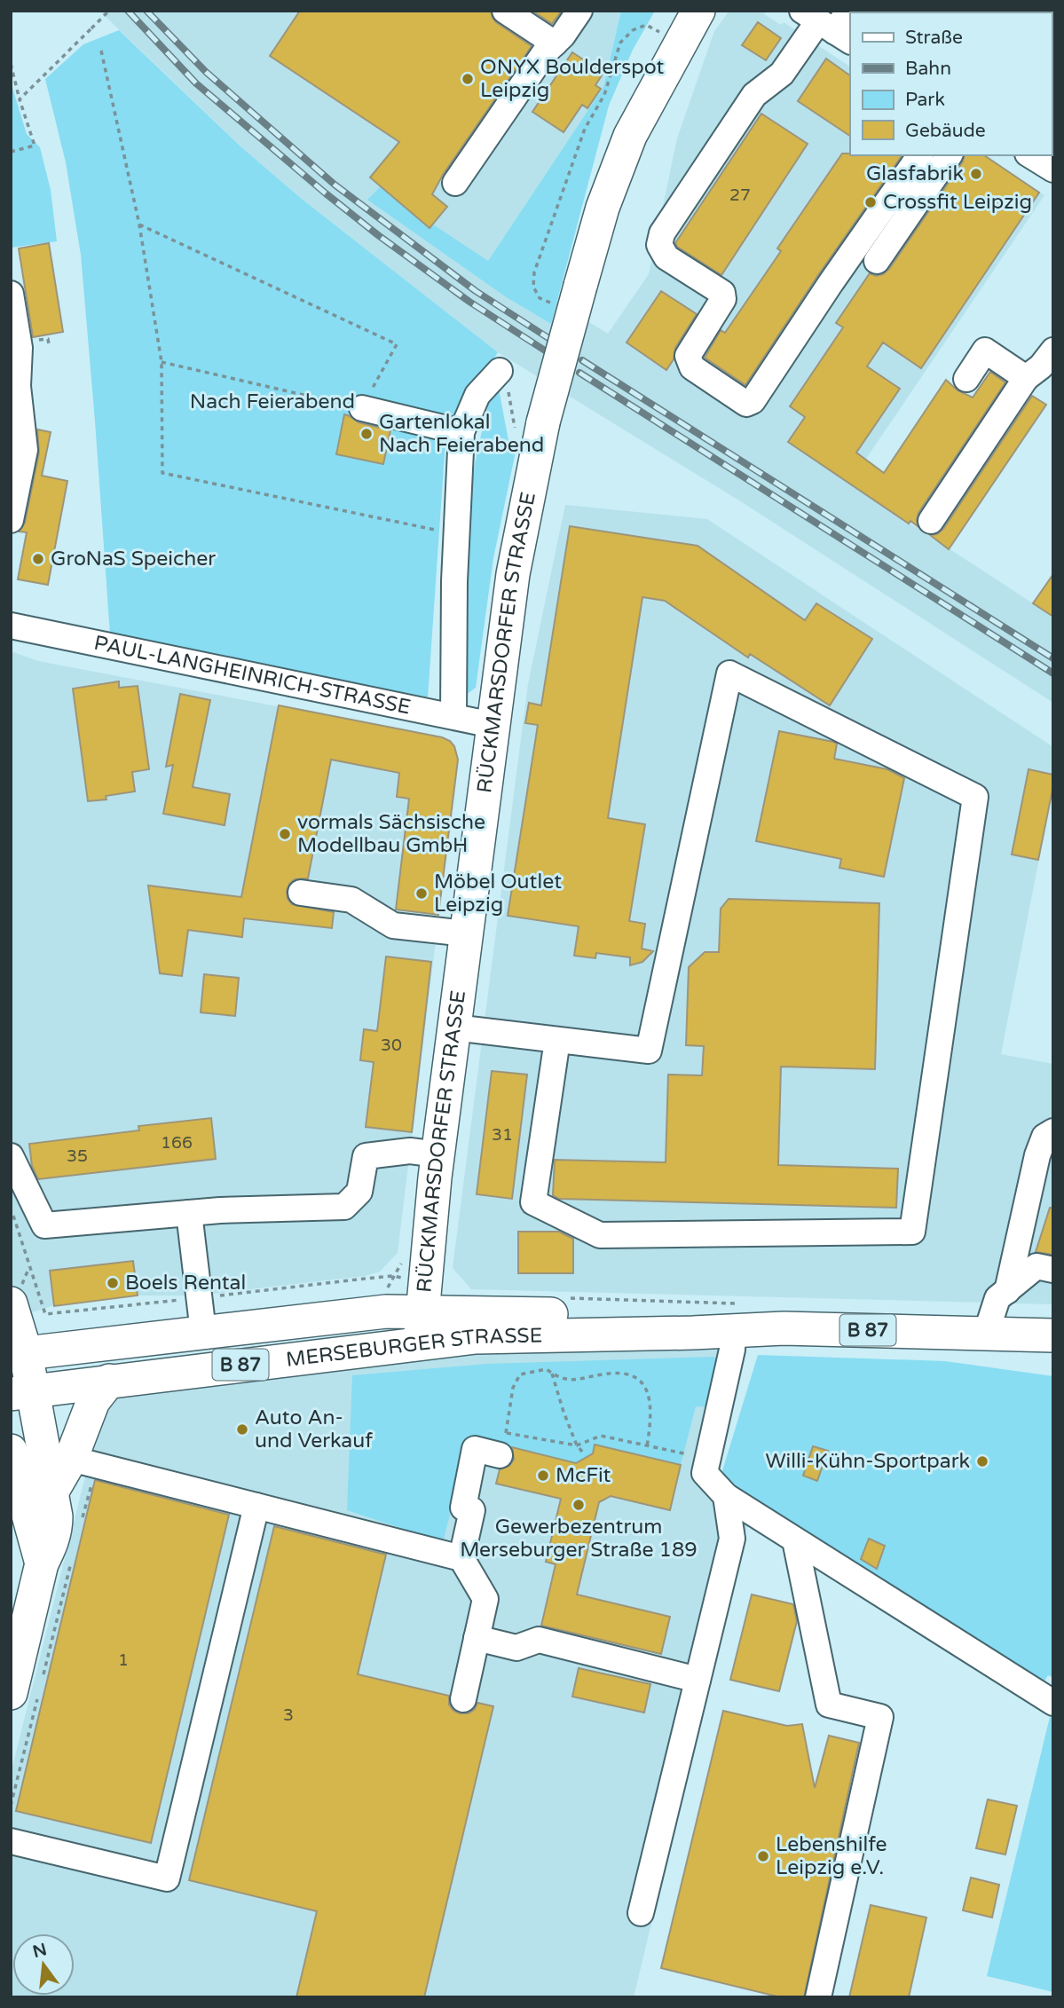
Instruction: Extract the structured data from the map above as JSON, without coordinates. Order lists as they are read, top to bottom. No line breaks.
{"streets":{"main road":["RÜCKMARSDORFER STRASSE","B 87","MERSEBURGER STRASSE"],"street":["PAUL-LANGHEINRICH-STRASSE"]},"crossings":[["RÜCKMARSDORFER STRASSE","PAUL-LANGHEINRICH-STRASSE"],["RÜCKMARSDORFER STRASSE","MERSEBURGER STRASSE"]],"parks":["Nach Feierabend"],"places":["ONYX Boulderspot Leipzig","Glasfabrik","Crossfit Leipzig","Gartenlokal Nach Feierabend","GroNaS Speicher","vormals Sächsische Modellbau GmbH","Möbel Outlet Leipzig","Boels Rental","Auto An- und Verkauf","Willi-Kühn-Sportpark","McFit","Gewerbezentrum Merseburger Straße 189","Lebenshilfe Leipzig e.V."],"house_numbers":["27","30","31","166","35","1","3"],"legend":["Straße","Bahn","Park","Gebäude"],"north":"top"}
